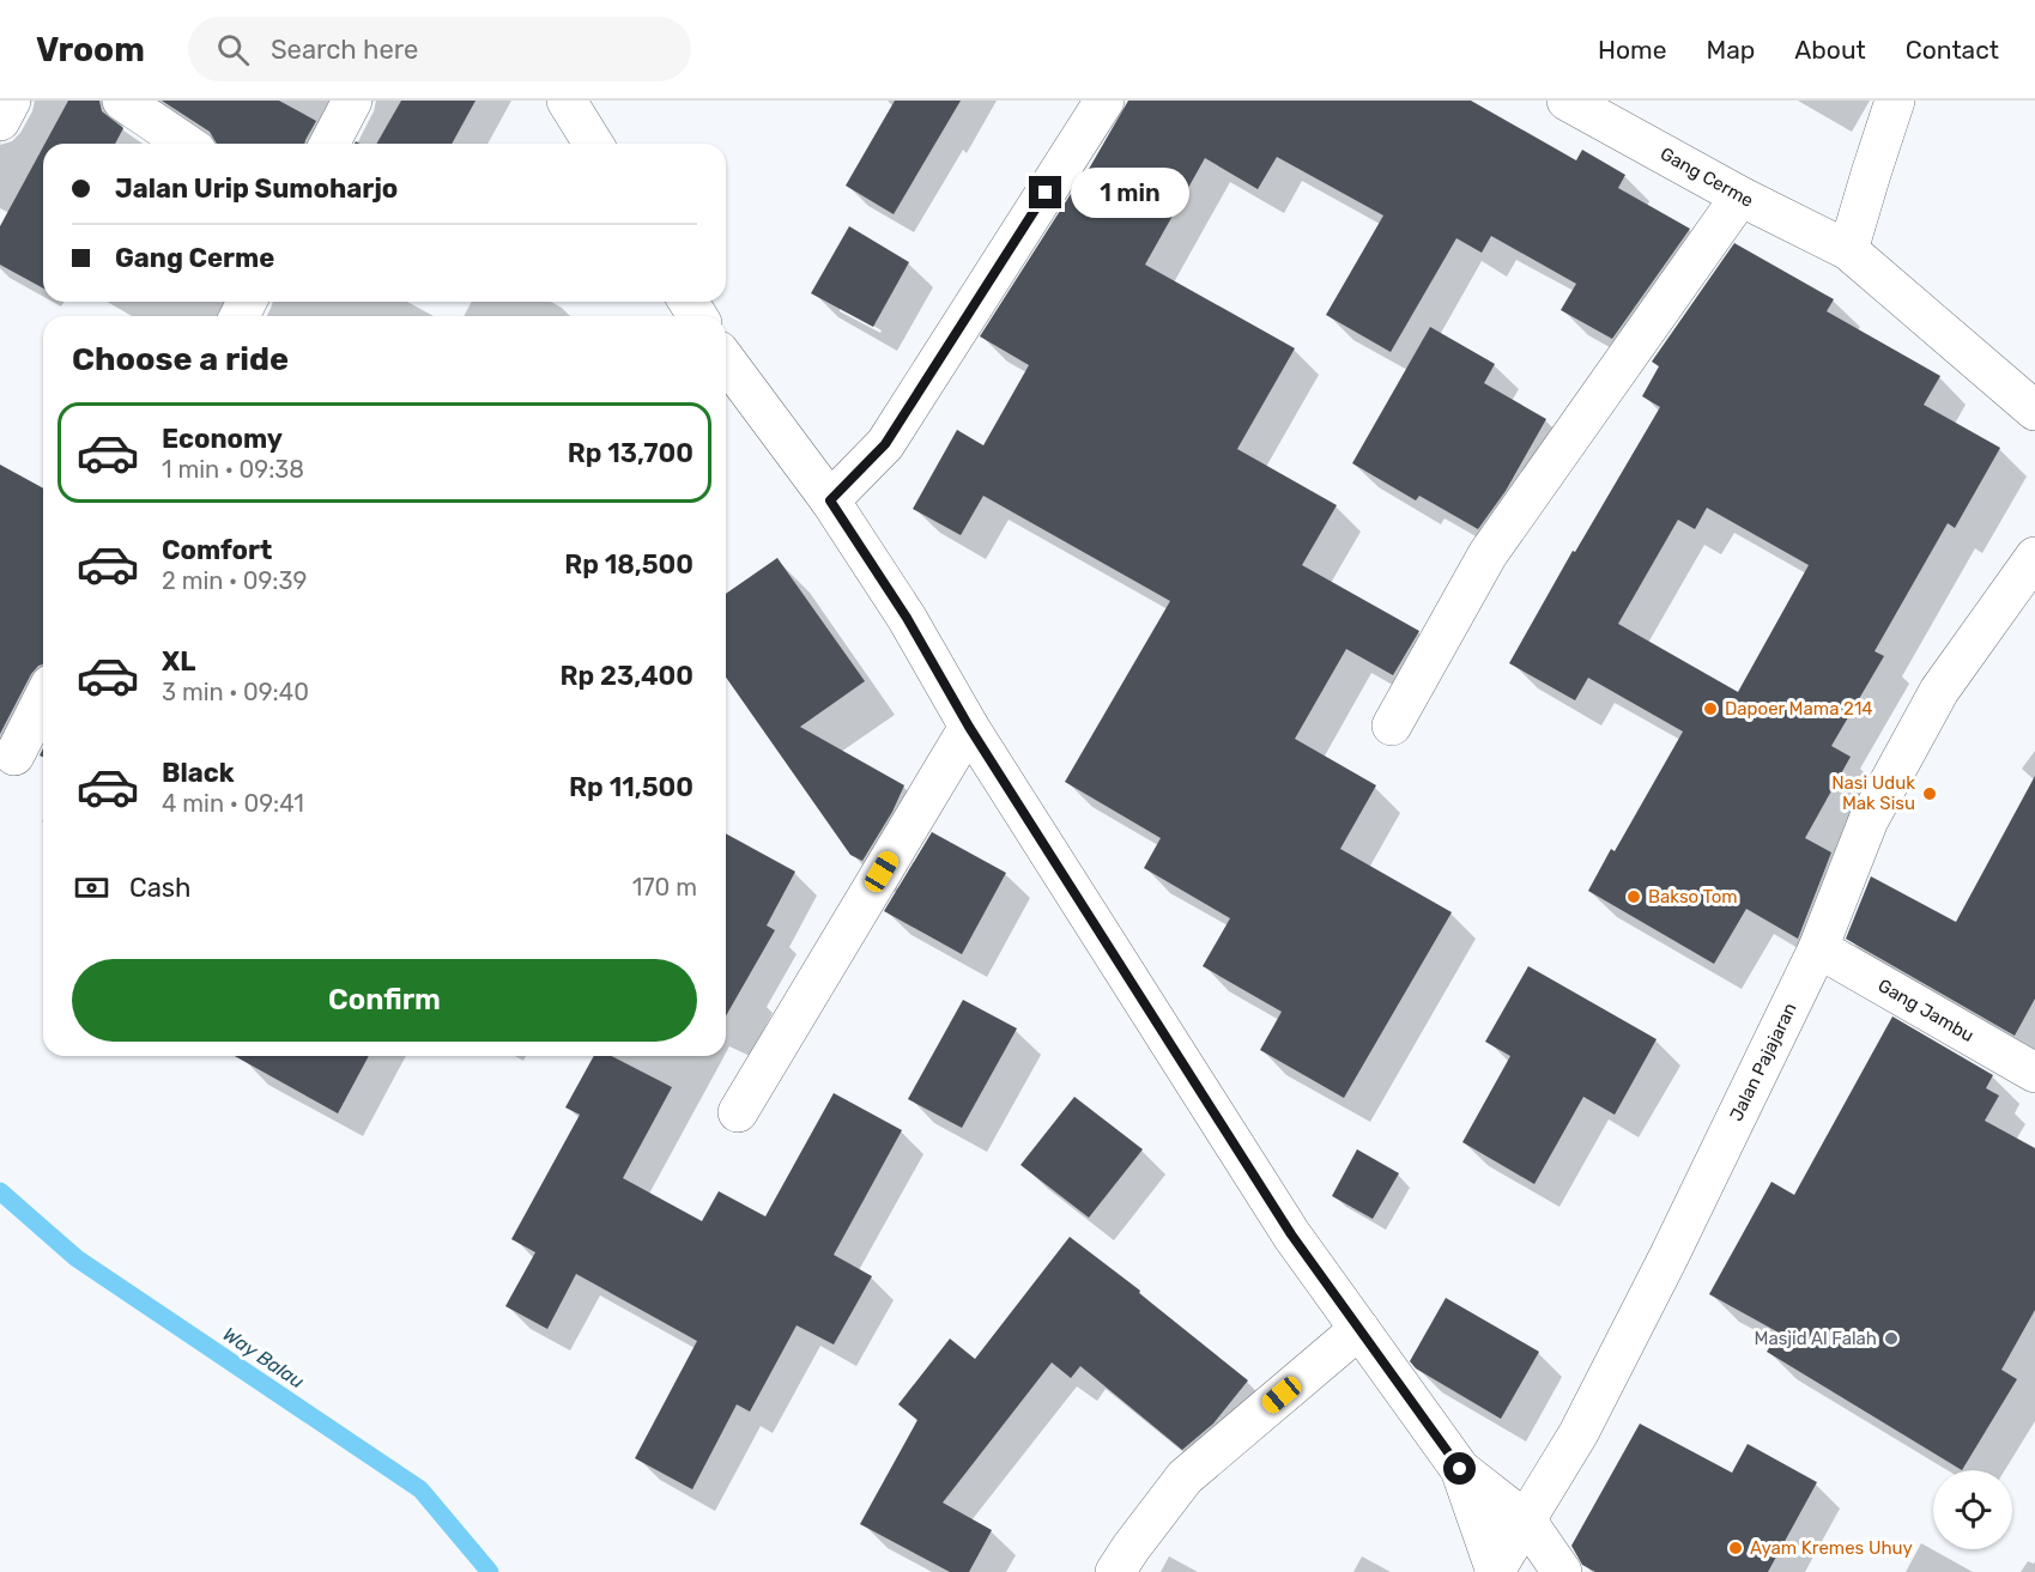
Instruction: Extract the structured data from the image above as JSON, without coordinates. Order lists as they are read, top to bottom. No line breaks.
{"streets":{"street":["Gang Cerme","Gang Jambu","Jalan Pajajaran"]},"crossings":[["Gang Jambu","Jalan Pajajaran"]],"water":["Way Balau"],"places":["Dapoer Mama 214","Nasi Uduk Mak Sisu","Bakso Tom","Masjid Al Falah","Ayam Kremes Uhuy"],"page":{"header":"Vroom","search":"Search here","nav":["Home","Map","About","Contact"],"banner":["Jalan Urip Sumoharjo","Gang Cerme"],"bubble":"1 min","heading":"Choose a ride","list":[{"name":"Economy","note":"1 min · 09:38","value":"Rp 13,700"},{"name":"Comfort","note":"2 min · 09:39","value":"Rp 18,500"},{"name":"XL","note":"3 min · 09:40","value":"Rp 23,400"},{"name":"Black","note":"4 min · 09:41","value":"Rp 11,500"}],"pay":["Cash","170 m"],"buttons":"Confirm"}}
